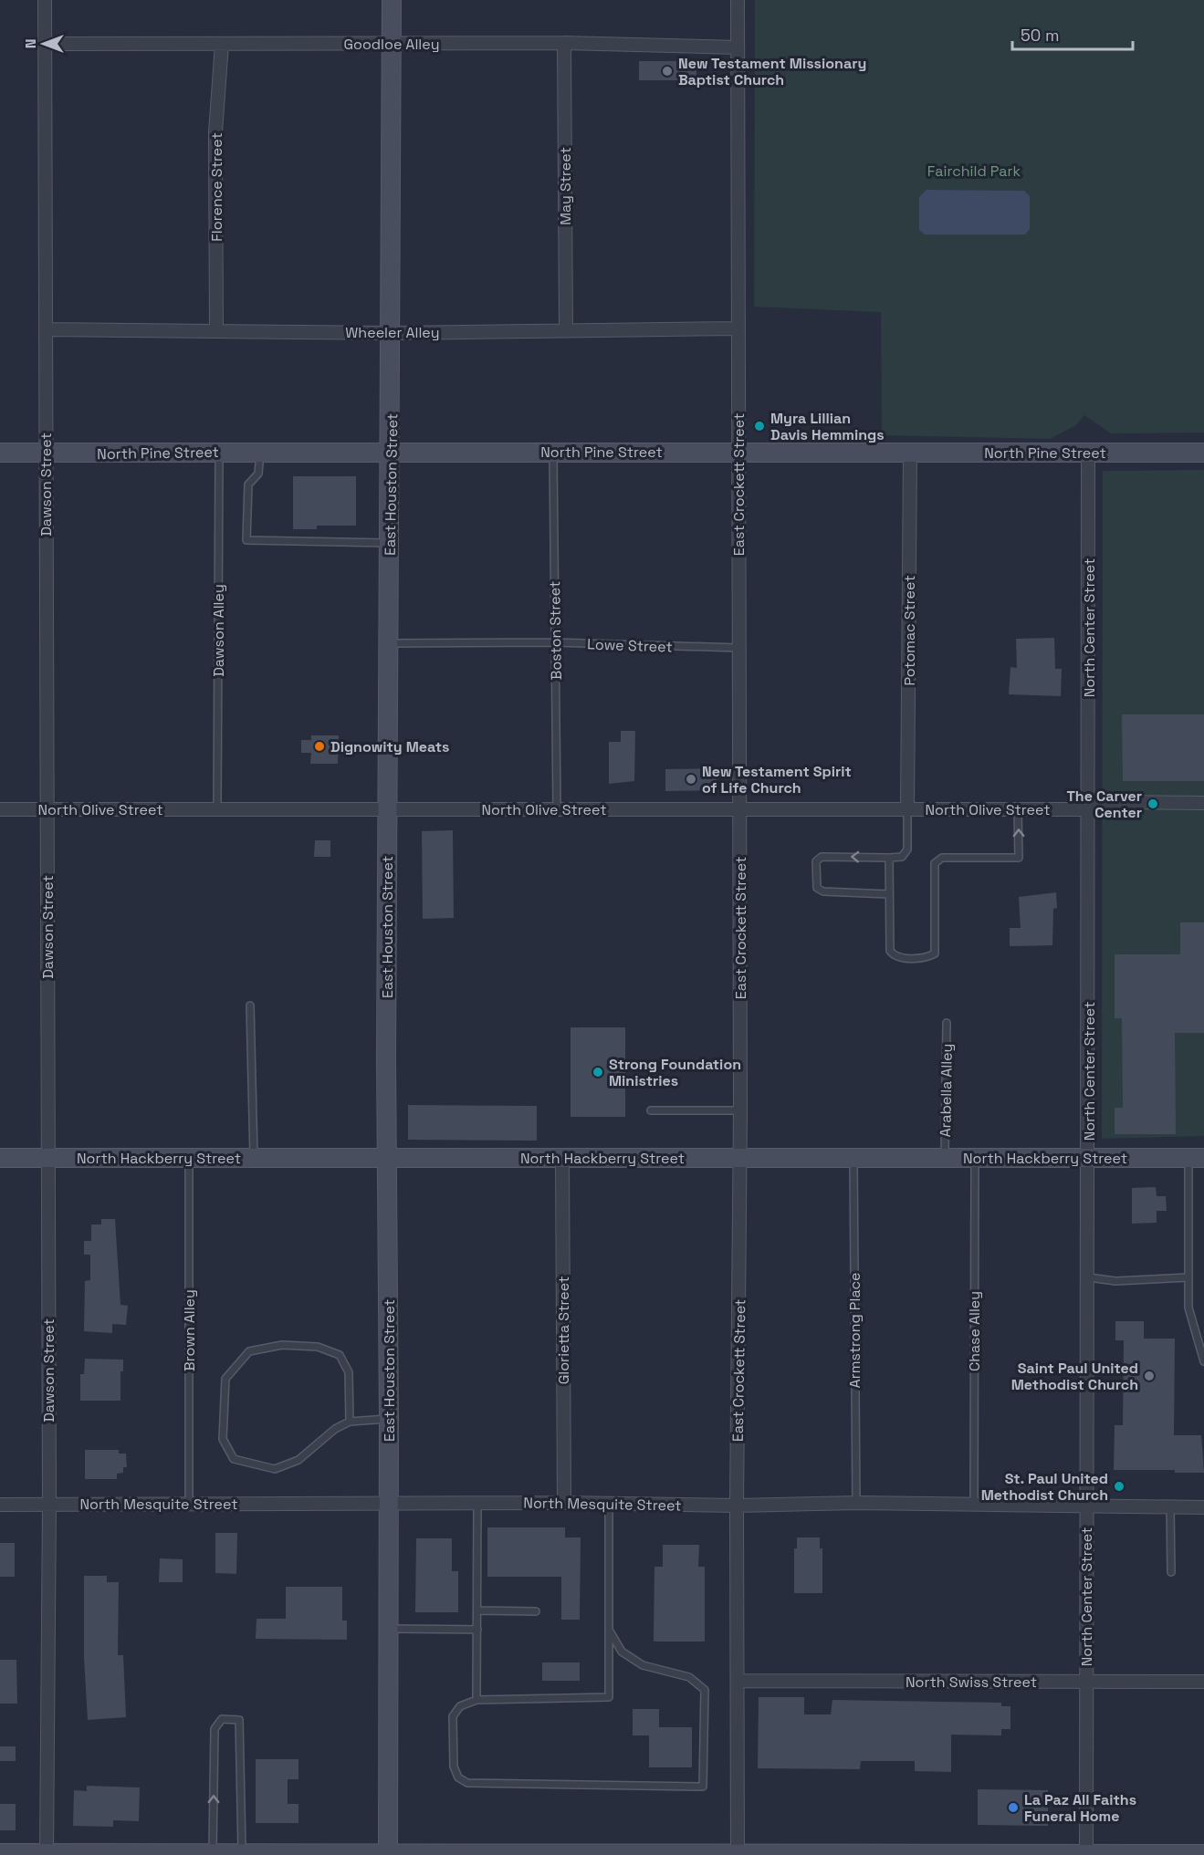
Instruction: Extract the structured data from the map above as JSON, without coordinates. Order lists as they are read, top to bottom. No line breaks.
{"streets":{"main road":["North Pine Street","East Houston Street","North Hackberry Street"],"street":["Goodloe Alley","May Street","Florence Street","Wheeler Alley","Dawson Street","East Crockett Street","North Center Street","Potomac Street","North Olive Street","Glorietta Street","North Mesquite Street","North Swiss Street"],"lane":["Dawson Alley","Boston Street","Lowe Street","Arabella Alley","Brown Alley","Armstrong Place","Chase Alley"]},"crossings":[["Goodloe Alley","May Street"],["Goodloe Alley","Florence Street"],["Goodloe Alley","Dawson Street"],["Goodloe Alley","East Houston Street"],["Goodloe Alley","East Crockett Street"],["May Street","Wheeler Alley"],["Florence Street","Wheeler Alley"],["Wheeler Alley","Dawson Street"],["Wheeler Alley","East Houston Street"],["Wheeler Alley","East Crockett Street"],["North Pine Street","Dawson Street"],["North Pine Street","East Houston Street"],["North Pine Street","East Crockett Street"],["North Pine Street","North Center Street"],["North Pine Street","Dawson Alley"],["North Pine Street","Boston Street"],["North Pine Street","Potomac Street"],["Dawson Street","North Olive Street"],["Dawson Street","North Hackberry Street"],["Dawson Street","North Mesquite Street"],["East Houston Street","Lowe Street"],["East Houston Street","North Olive Street"],["East Houston Street","North Hackberry Street"],["East Houston Street","North Mesquite Street"],["East Crockett Street","Lowe Street"],["East Crockett Street","North Olive Street"],["East Crockett Street","North Hackberry Street"],["East Crockett Street","North Mesquite Street"],["East Crockett Street","North Swiss Street"],["North Center Street","North Olive Street"],["North Center Street","North Hackberry Street"],["North Center Street","North Mesquite Street"],["North Center Street","North Swiss Street"],["Dawson Alley","North Olive Street"],["Boston Street","Lowe Street"],["Boston Street","North Olive Street"],["Potomac Street","North Olive Street"],["Arabella Alley","North Hackberry Street"],["North Hackberry Street","Brown Alley"],["North Hackberry Street","Glorietta Street"],["North Hackberry Street","Armstrong Place"],["North Hackberry Street","Chase Alley"],["Brown Alley","North Mesquite Street"],["Glorietta Street","North Mesquite Street"],["Armstrong Place","North Mesquite Street"],["Chase Alley","North Mesquite Street"]],"parks":["Fairchild Park"],"places":["New Testament Missionary Baptist Church","Myra Lillian Davis Hemmings","Dignowity Meats","New Testament Spirit of Life Church","The Carver Center","Strong Foundation Ministries","Saint Paul United Methodist Church","St. Paul United Methodist Church","La Paz All Faiths Funeral Home"],"scale_bar":"50 m","north":"left"}
